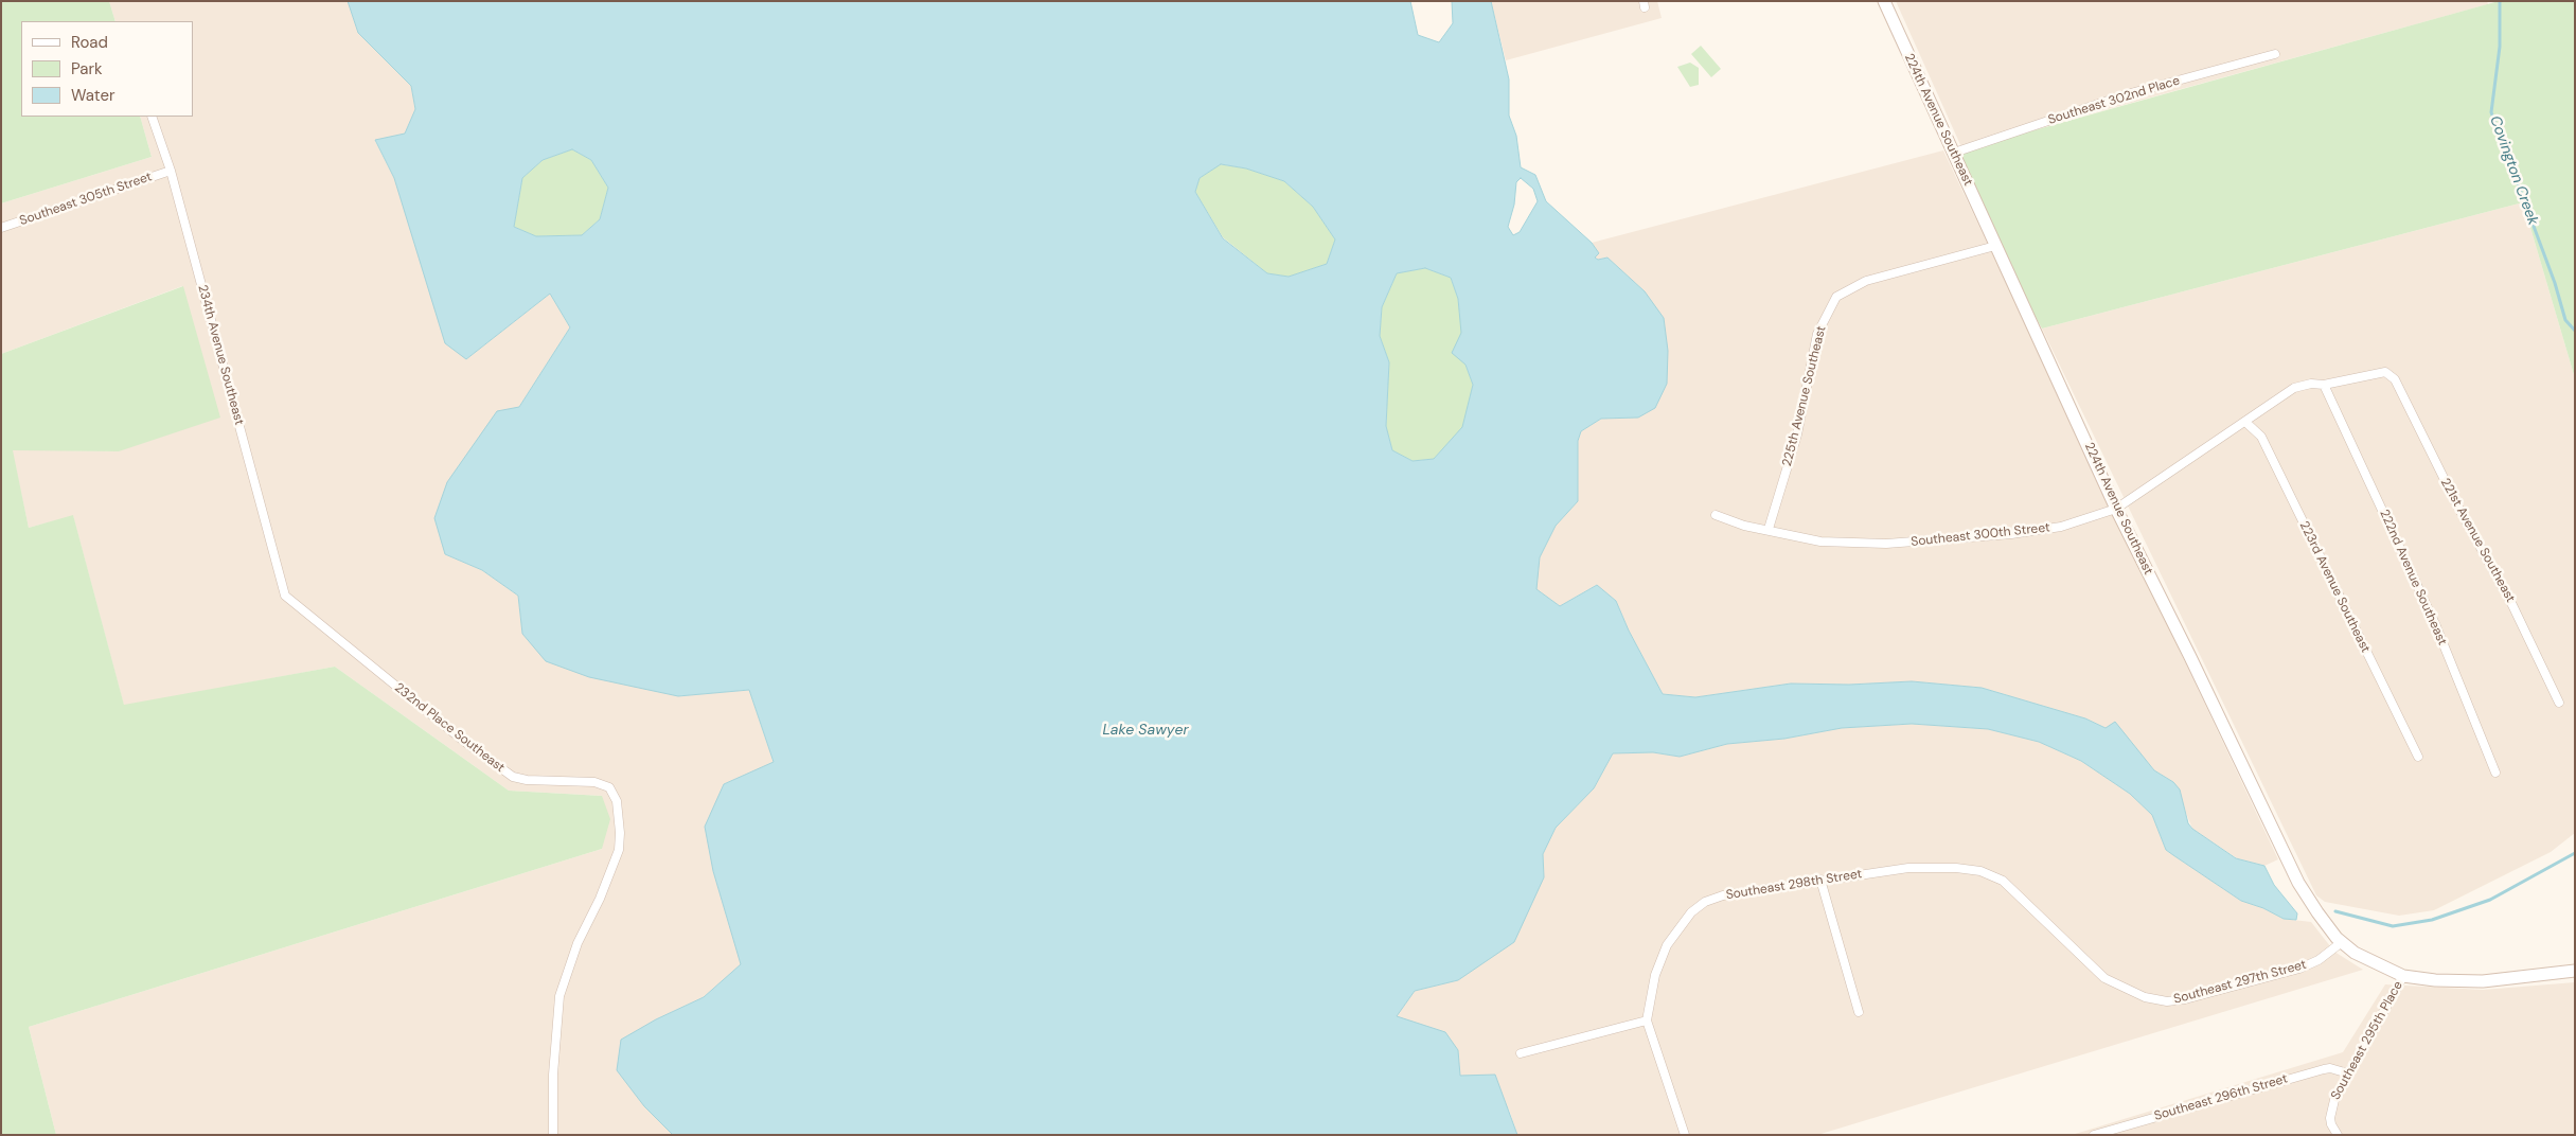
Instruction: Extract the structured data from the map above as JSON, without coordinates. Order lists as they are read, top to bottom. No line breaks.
{"streets":{"street":["Southeast 302nd Place","224th Avenue Southeast","Southeast 305th Street","234th Avenue Southeast","225th Avenue Southeast","Southeast 300th Street","221st Avenue Southeast","222nd Avenue Southeast","223rd Avenue Southeast","232nd Place Southeast","Southeast 298th Street","Southeast 297th Street","Southeast 295th Place","Southeast 296th Street"]},"crossings":[["Southeast 302nd Place","224th Avenue Southeast"],["224th Avenue Southeast","225th Avenue Southeast"],["224th Avenue Southeast","Southeast 300th Street"],["224th Avenue Southeast","Southeast 297th Street"],["224th Avenue Southeast","Southeast 295th Place"],["Southeast 305th Street","234th Avenue Southeast"],["234th Avenue Southeast","232nd Place Southeast"],["225th Avenue Southeast","Southeast 300th Street"],["Southeast 300th Street","221st Avenue Southeast"],["Southeast 300th Street","222nd Avenue Southeast"],["Southeast 300th Street","223rd Avenue Southeast"],["Southeast 298th Street","Southeast 297th Street"],["Southeast 295th Place","Southeast 296th Street"]],"water":["Covington Creek","Lake Sawyer"],"legend":["Road","Park","Water"]}
